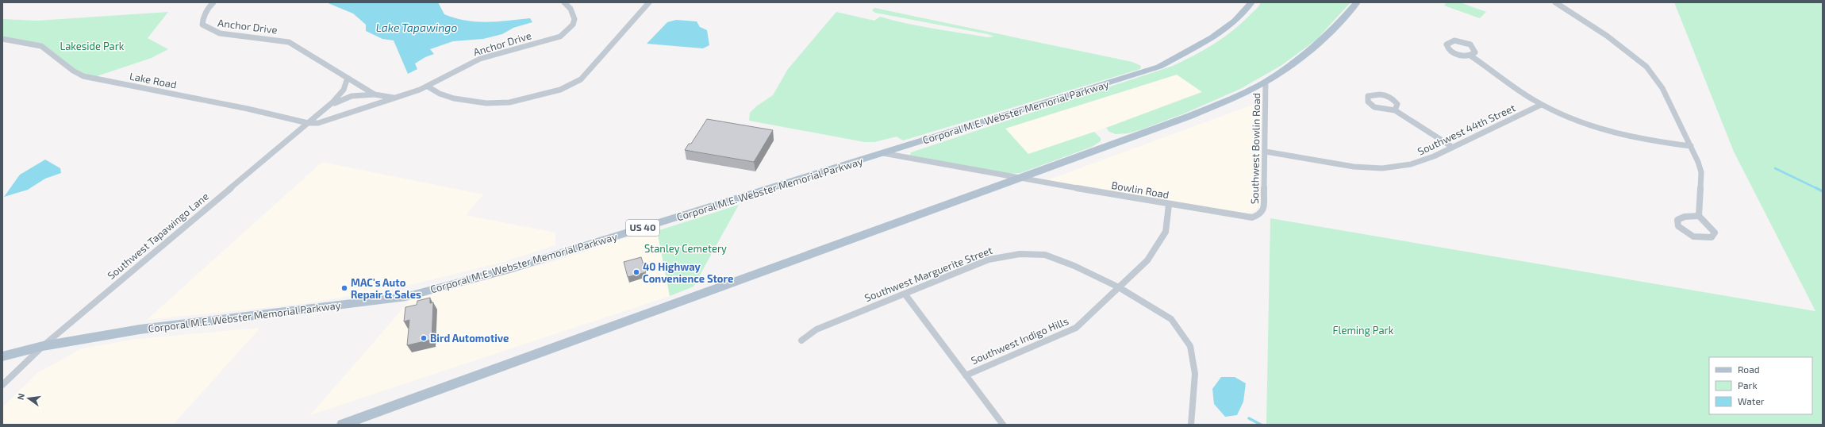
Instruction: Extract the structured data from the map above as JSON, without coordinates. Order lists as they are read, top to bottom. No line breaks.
{"streets":{"main road":["Corporal M.E. Webster Memorial Parkway","US 40"],"street":["Anchor Drive","Lake Road","Southwest 44th Street","Southwest Bowlin Road","Bowlin Road","Southwest Tapawingo Lane","Southwest Marguerite Street","Southwest Indigo Hills"]},"crossings":[["Anchor Drive","Southwest Tapawingo Lane"],["Lake Road","Southwest Tapawingo Lane"],["Corporal M.E. Webster Memorial Parkway","Bowlin Road"],["Corporal M.E. Webster Memorial Parkway","Southwest Tapawingo Lane"],["Southwest 44th Street","Southwest Bowlin Road"],["Southwest Bowlin Road","Bowlin Road"],["Bowlin Road","Southwest Indigo Hills"],["Southwest Marguerite Street","Southwest Indigo Hills"]],"water":["Lake Tapawingo"],"parks":["Lakeside Park","Stanley Cemetery","Fleming Park"],"places":["40 Highway Convenience Store","MAC's Auto Repair & Sales","Bird Automotive"],"legend":["Road","Park","Water"],"north":"left"}
